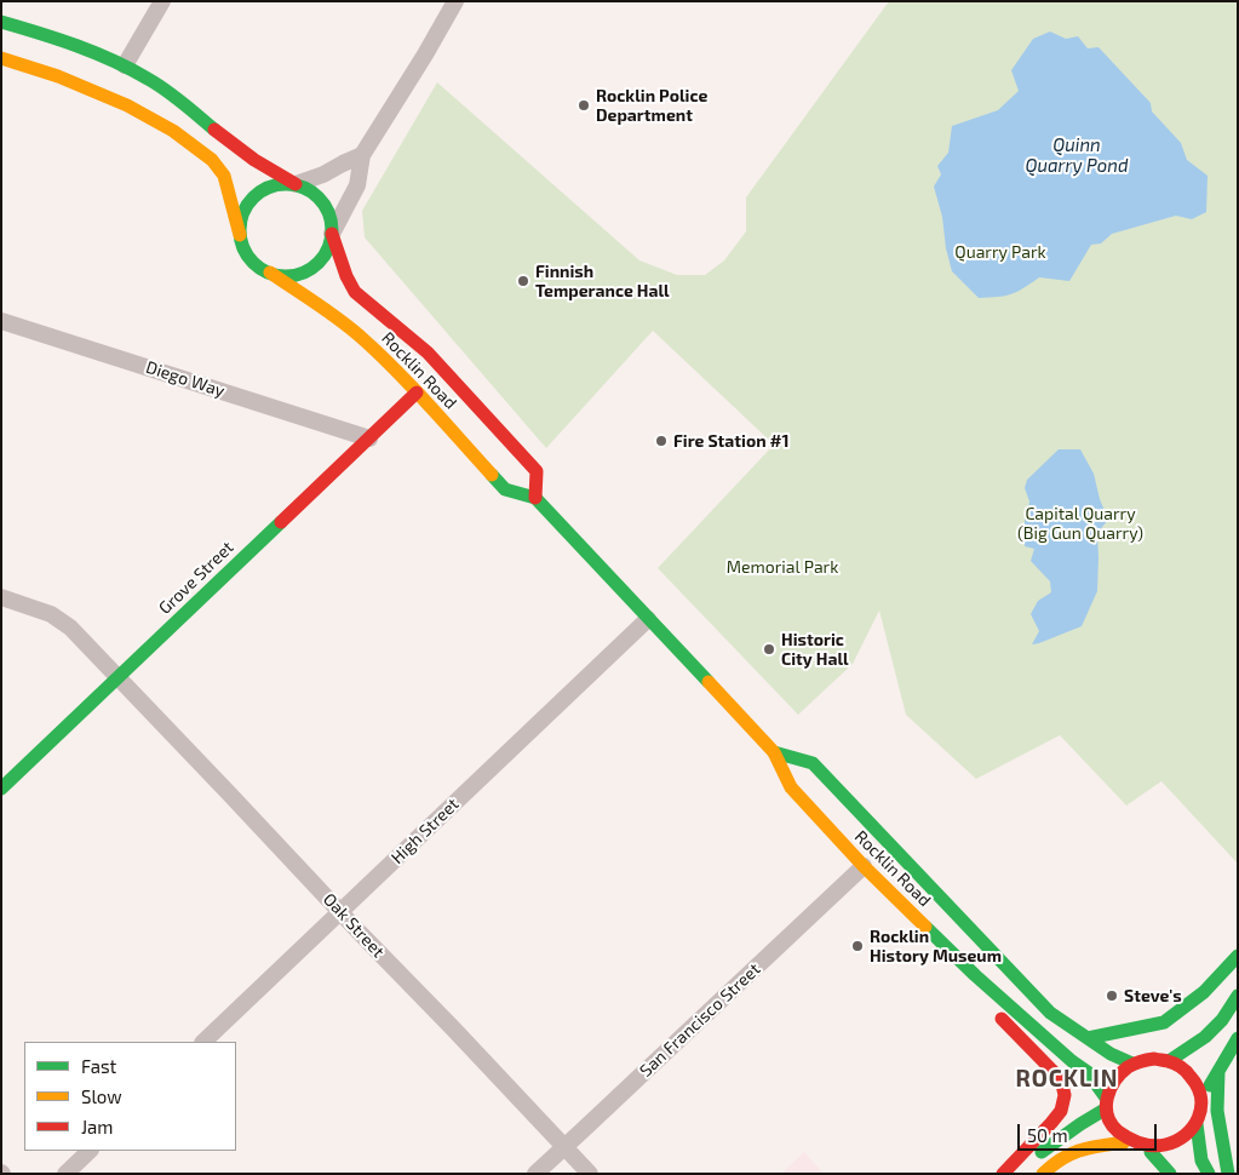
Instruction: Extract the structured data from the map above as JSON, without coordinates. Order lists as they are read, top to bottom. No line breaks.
{"streets":{"main road":["Rocklin Road","Grove Street"],"street":["Diego Way","High Street","Oak Street","San Francisco Street"]},"crossings":[["Rocklin Road","Grove Street"],["Rocklin Road","High Street"],["Rocklin Road","San Francisco Street"],["Diego Way","Grove Street"],["Grove Street","Oak Street"],["High Street","Oak Street"],["Oak Street","San Francisco Street"]],"districts":["ROCKLIN"],"water":["Quinn Quarry Pond"],"parks":["Quarry Park","Capital Quarry (Big Gun Quarry)","Memorial Park"],"places":["Rocklin Police Department","Finnish Temperance Hall","Fire Station #1","Historic City Hall","Rocklin History Museum","Steve's"],"legend":["Fast","Slow","Jam"],"scale_bar":"50 m"}
